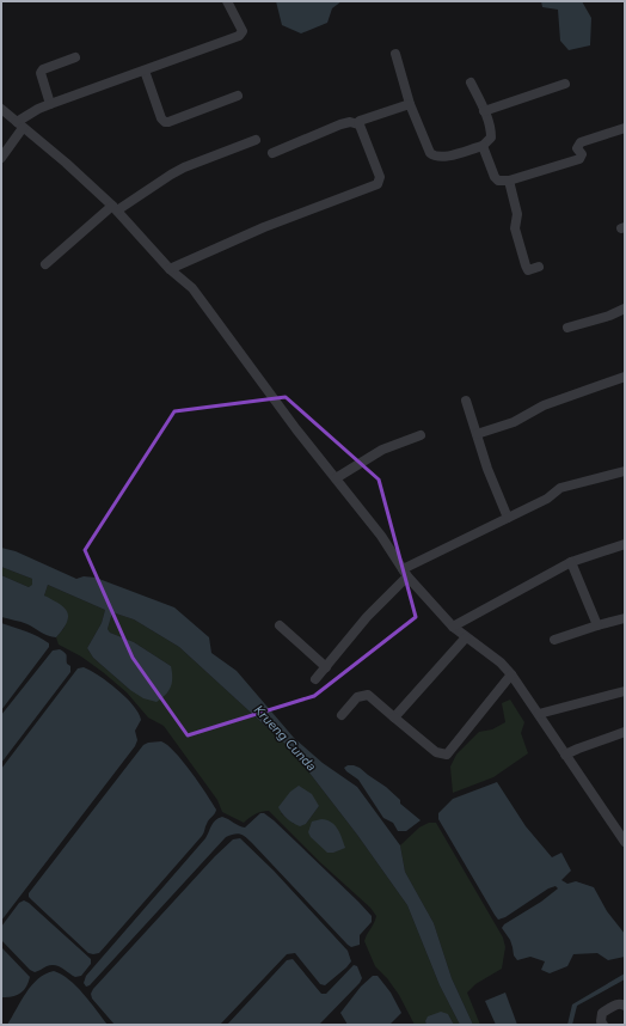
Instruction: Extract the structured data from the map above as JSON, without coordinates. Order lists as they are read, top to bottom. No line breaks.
{"water":["Krueng Cunda"]}
